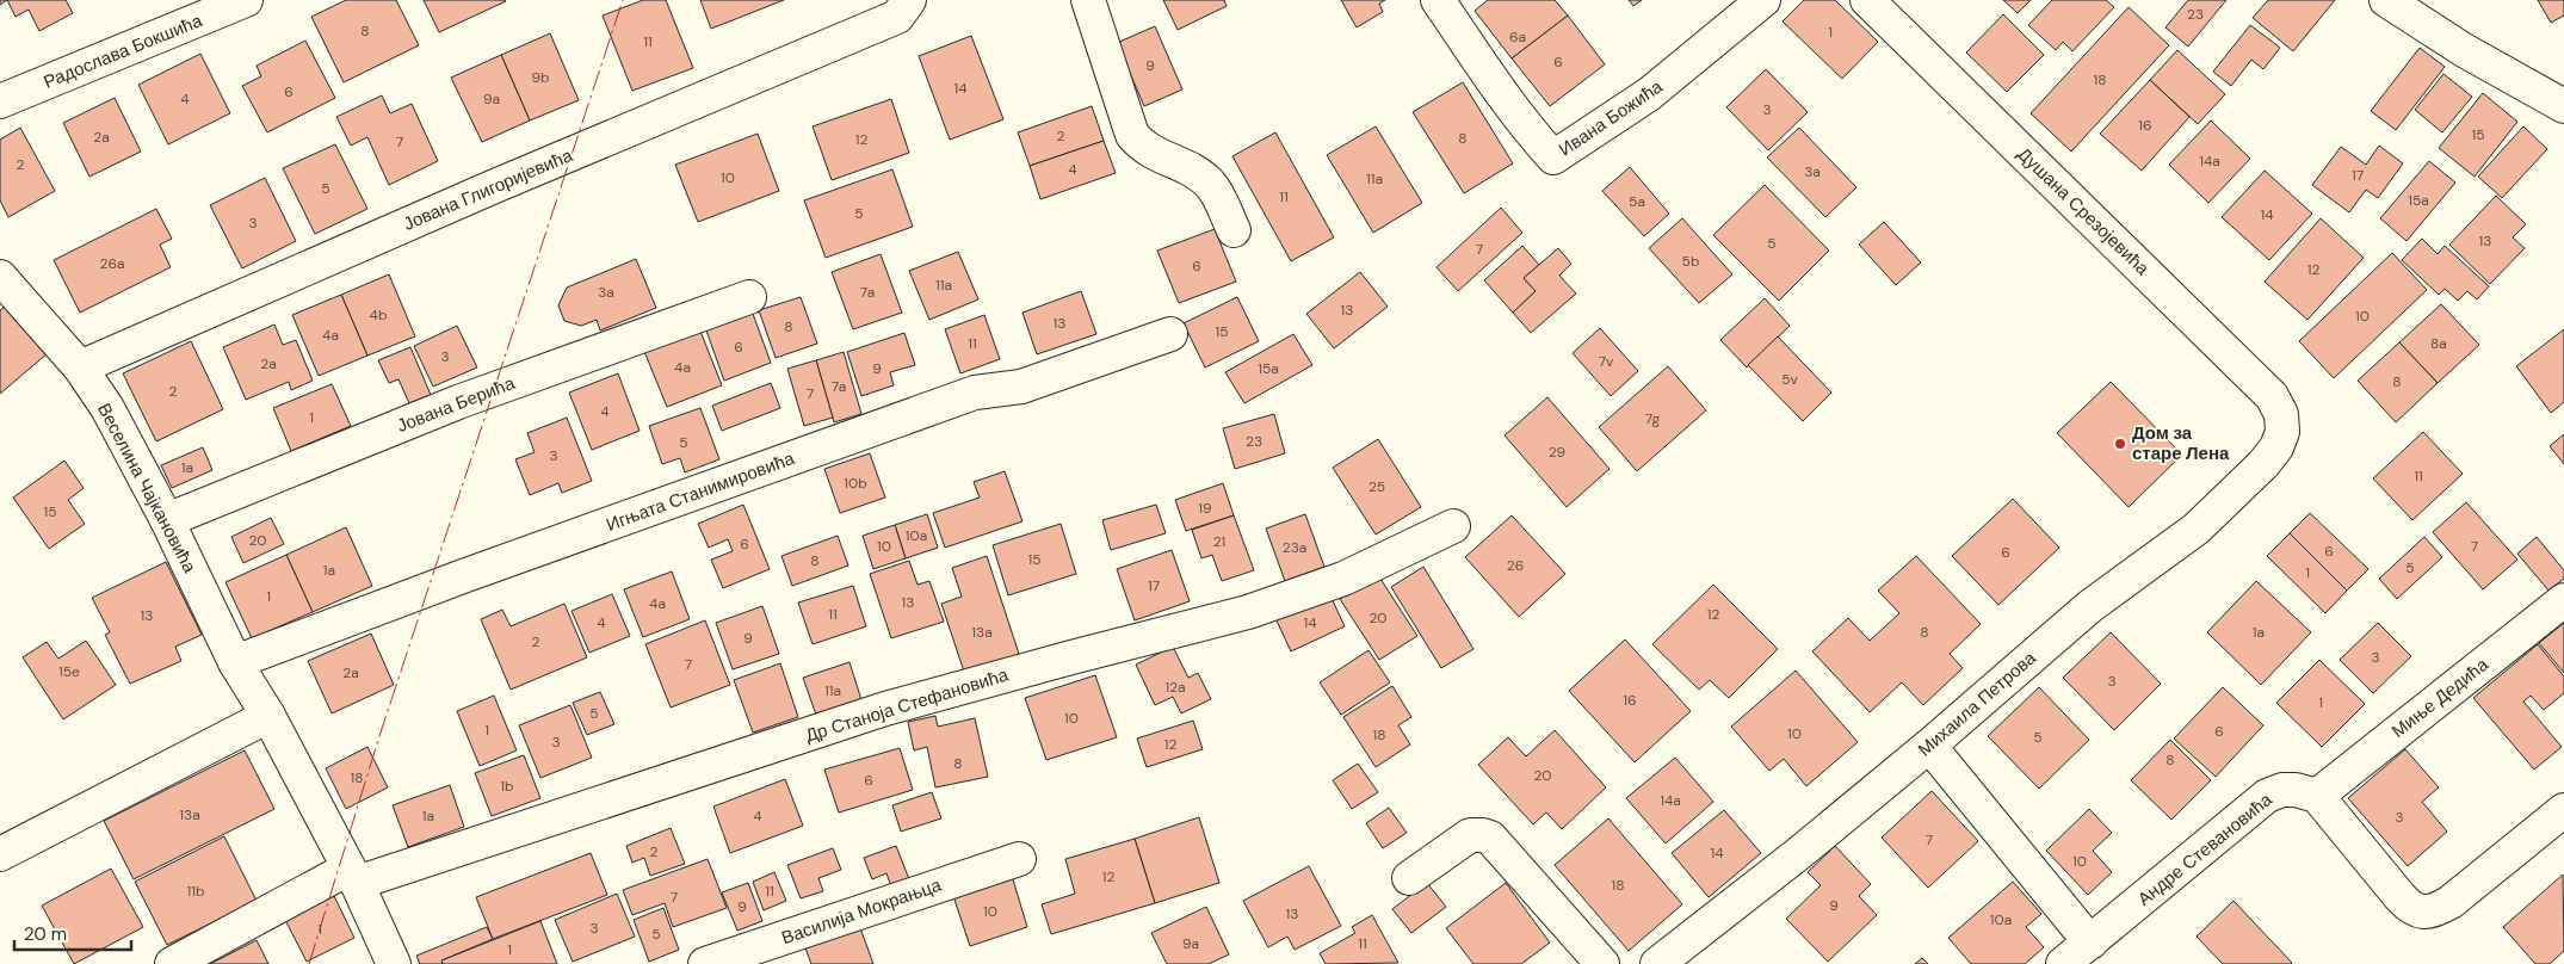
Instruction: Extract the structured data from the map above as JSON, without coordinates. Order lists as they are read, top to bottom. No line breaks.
{"streets":{"street":["Радослава Бокшића","Ивана Божића","Јована Глигоријевића","Душана Срезојевића","Јована Берића","Веселина Чајкановића","Игњата Станимировића","Миње Дедића","Михаила Петрова","Др Станоја Стефановића","Андре Стевановића","Василија Мокрањца"]},"crossings":[["Јована Глигоријевића","Веселина Чајкановића"],["Душана Срезојевића","Михаила Петрова"],["Јована Берића","Веселина Чајкановића"],["Веселина Чајкановића","Игњата Станимировића"],["Веселина Чајкановића","Др Станоја Стефановића"],["Миње Дедића","Андре Стевановића"]],"places":["Дом за старе Лена"],"house_numbers":["23","8","1","6a","11","6","9","9b","18","14","6","4","9a","3","16","15","2","2a","8","12","7","14a","2","4","3a","17","10","11a","5","11","15a","5a","5","14","3","13","5","7","5b","26a","6","12","11a","3a","7a","13","4b","10","13","8","15","4a","11","8a","6","3","7v","2a","4a","9","15a","5v","8","7a","2","7","4","1","7g","23","5","29","3","1a","11","10b","25","19","15","10a","20","21","6","10","7","23a","6","6","15","8","26","5","1a","1","17","1","13","4a","11","12","13","20","4","14","13a","8","1a","9","2","3","7","15e","2a","3","12a","11a","16","1","5","10","1","6","10","18","5","3","12","8","8","20","18","6","1b","14a","13a","1a","4","3","7","2","14","10","12","18","11b","11","7","9","9","10","13","10a","3","1","5","9a","11","1"],"scale_bar":"20 m"}
